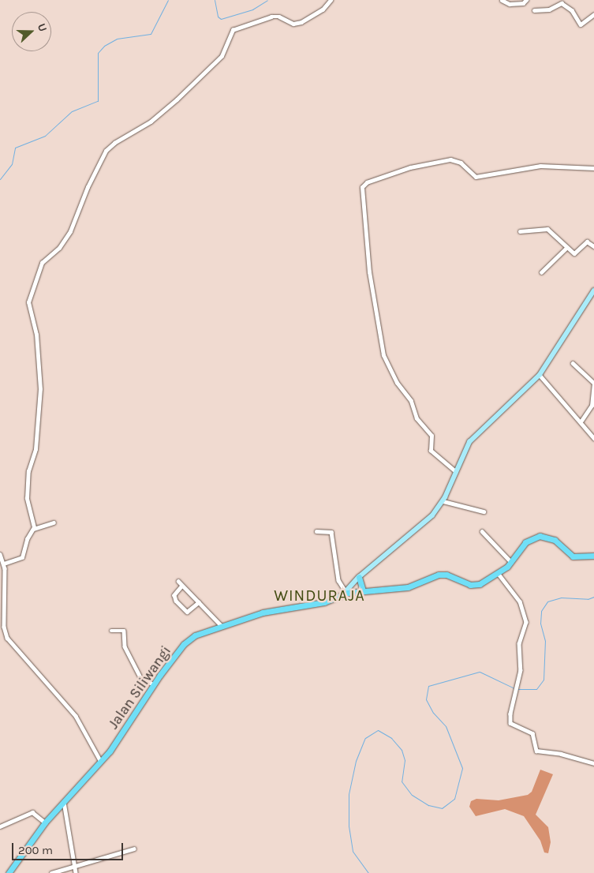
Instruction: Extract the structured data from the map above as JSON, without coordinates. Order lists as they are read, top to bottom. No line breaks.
{"streets":{"highway":["Jalan Siliwangi"]},"districts":["WINDURAJA"],"scale_bar":"200 m","north":"right"}
